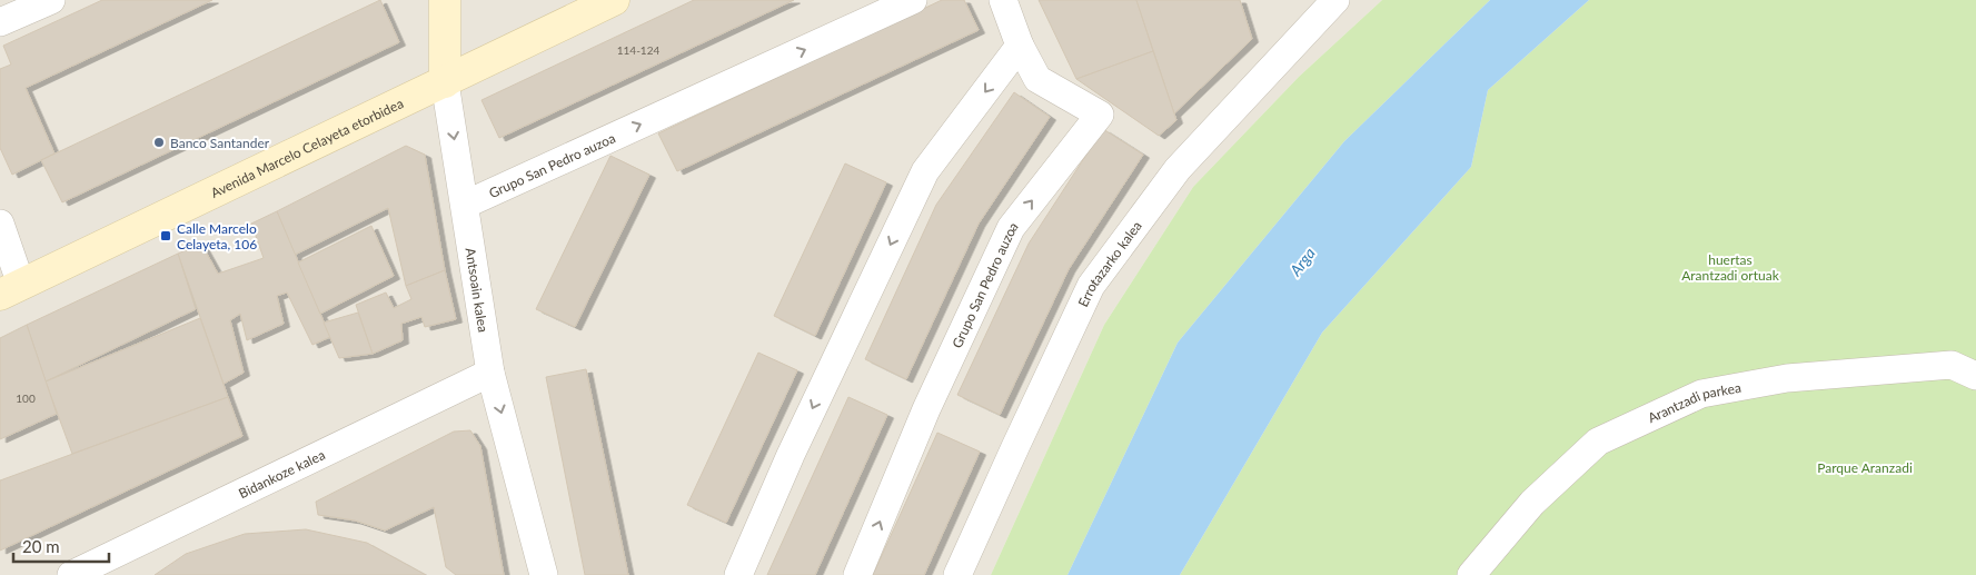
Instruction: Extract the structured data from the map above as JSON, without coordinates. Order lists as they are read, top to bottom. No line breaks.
{"streets":{"main road":["Avenida Marcelo Celayeta etorbidea","Antsoain kalea"],"street":["Grupo San Pedro auzoa","Errotazarko kalea","Arantzadi parkea","Bidankoze kalea"]},"crossings":[["Avenida Marcelo Celayeta etorbidea","Antsoain kalea"],["Grupo San Pedro auzoa","Antsoain kalea"],["Antsoain kalea","Bidankoze kalea"]],"one_way":["Antsoain kalea"],"water":["Arga"],"parks":["huertas Arantzadi ortuak","Parque Aranzadi"],"places":{"other":["Banco Santander"],"transit":["Calle Marcelo Celayeta, 106"]},"house_numbers":["114-124","100"],"scale_bar":"20 m"}
